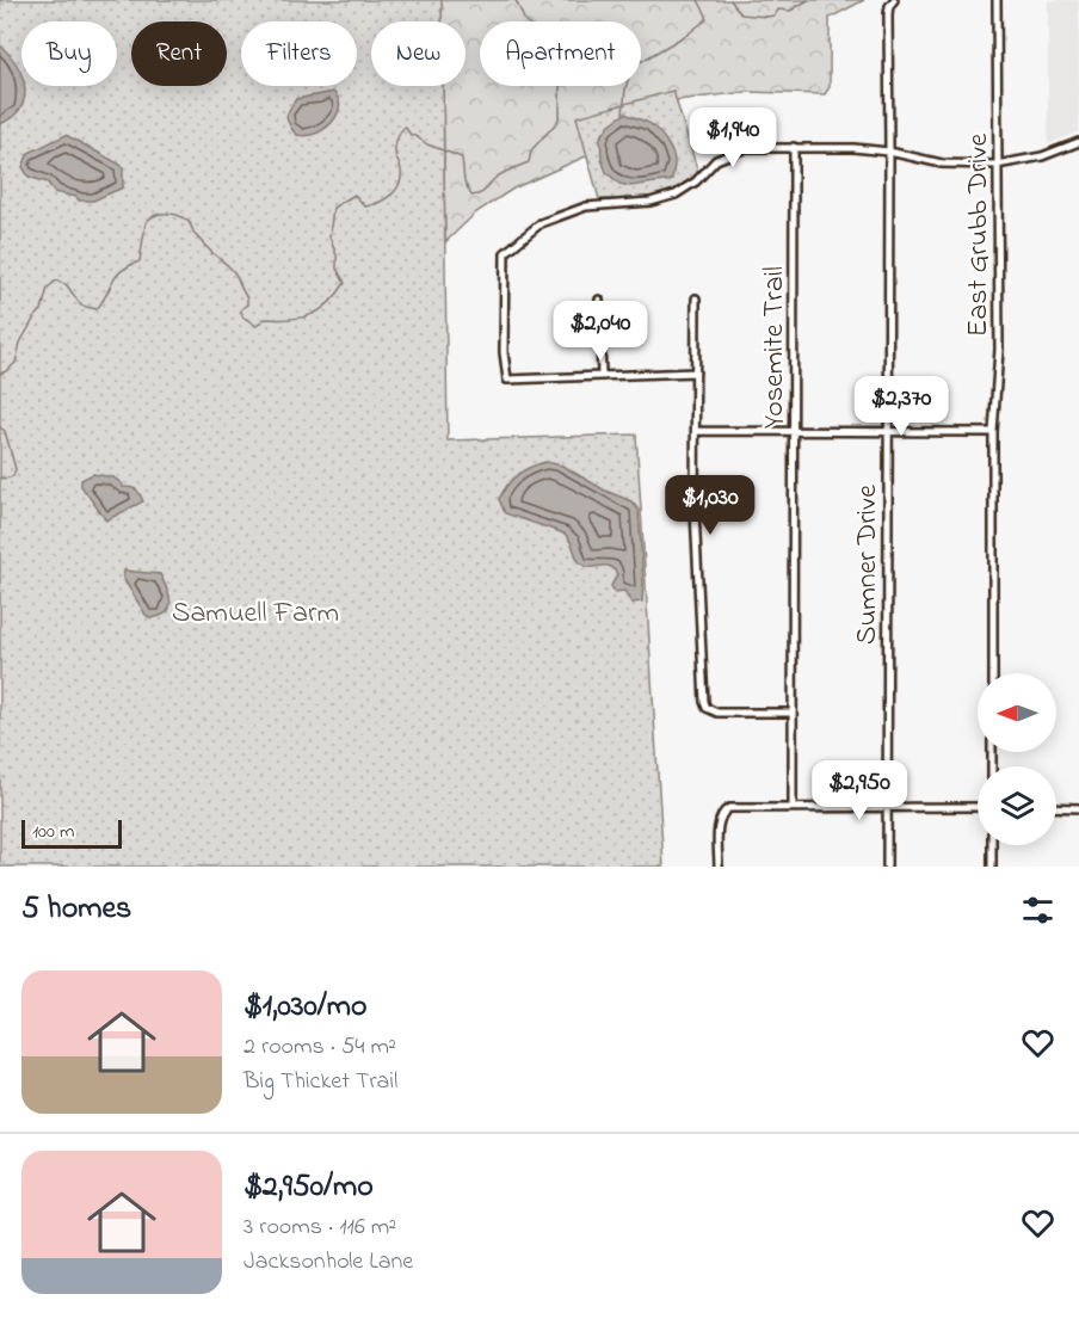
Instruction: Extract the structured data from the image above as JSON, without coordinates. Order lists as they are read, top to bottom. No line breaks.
{"streets":{"street":["East Grubb Drive","Yosemite Trail","Sumner Drive"]},"parks":["Samuell Farm"],"scale_bar":"100 m","north":"left","page":{"chip":["Buy","Rent","Filters","New","Apartment"],"price":["$1,940","$2,040","$2,370","$1,030","$2,950"],"scale":"100 m","heading":"5 homes","list":[{"name":"$1,030/mo","note":"2 rooms · 54 m² · Big Thicket Trail"},{"name":"$2,950/mo","note":"3 rooms · 116 m² · Jacksonhole Lane"}]}}
